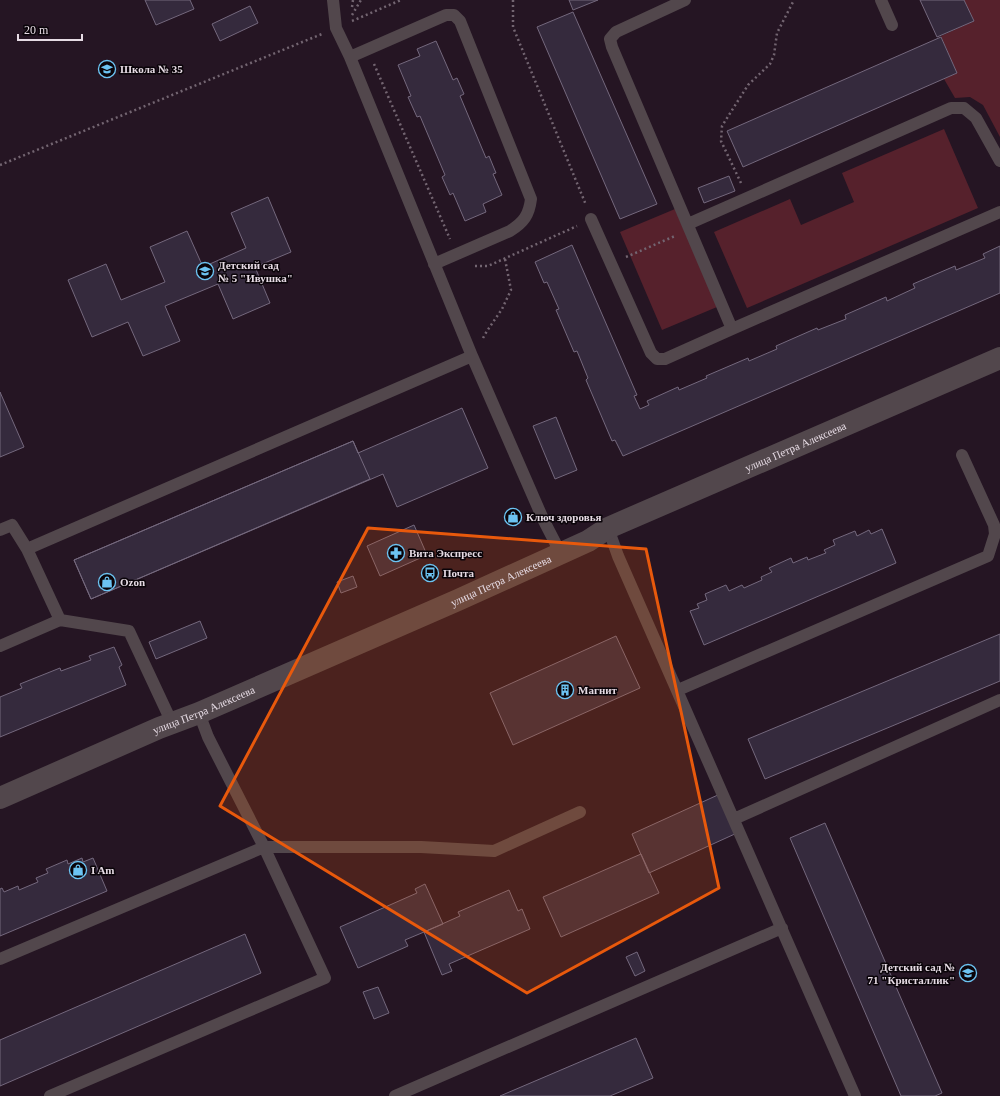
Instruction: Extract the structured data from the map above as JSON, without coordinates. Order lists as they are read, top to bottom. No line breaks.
{"streets":{"street":["улица Петра Алексеева"]},"places":{"school or university":["Школа № 35","Детский сад № 5 \"Ивушка\"","Детский сад № 71 \"Кристаллик\""],"shop":["Ключ здоровья","Ozon","I Am"],"pharmacy":["Вита Экспресс"],"bus stop":["Почта"],"building":["Магнит"]},"scale_bar":"20 m"}
